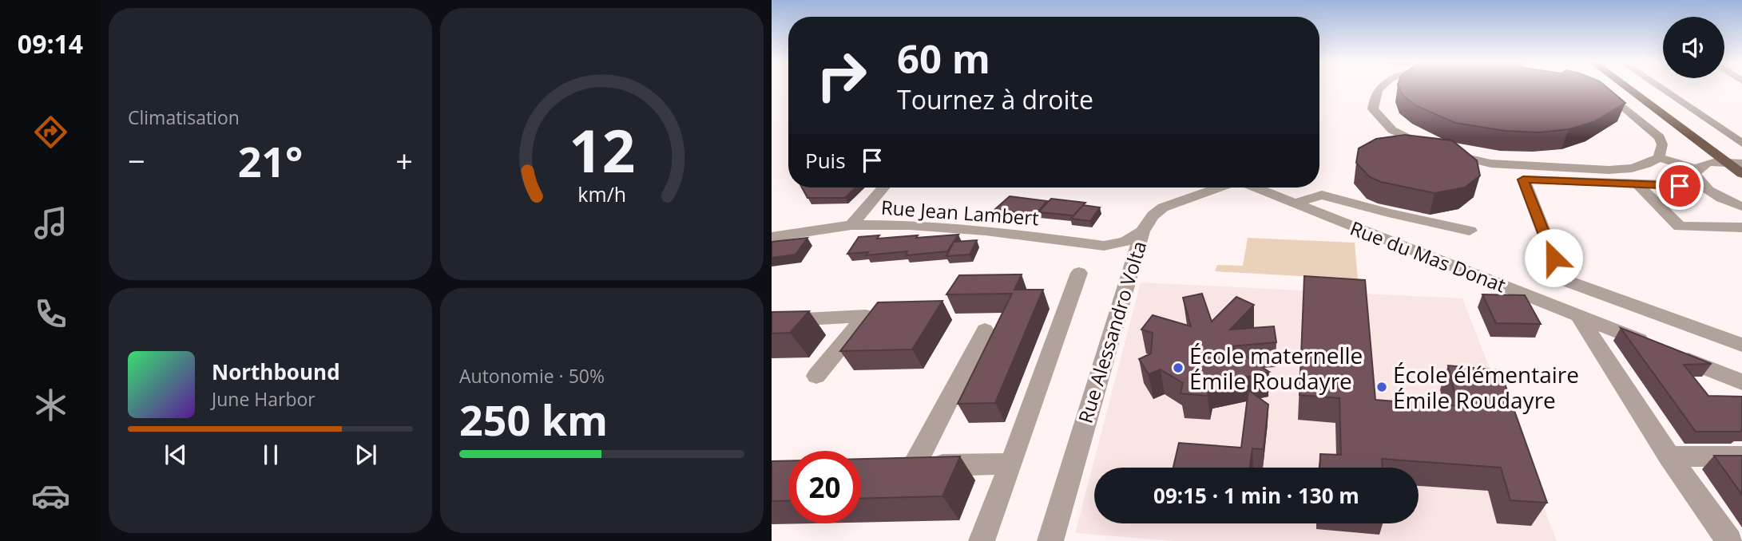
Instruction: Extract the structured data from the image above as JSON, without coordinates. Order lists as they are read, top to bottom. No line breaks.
{"streets":{"street":["Rue Jean Lambert","Rue du Mas Donat","Rue Alessandro Volta"]},"crossings":[["Rue Jean Lambert","Rue Alessandro Volta"]],"places":["École maternelle Émile Roudayre","École élémentaire Émile Roudayre"],"page":{"tabs":"09:14","tile":["Climatisation",["Autonomie · 50%","250 km"]],"turn":["60 m","Tournez à droite"],"then":"Puis","heat":["−","21°","+"],"song":["Northbound","June Harbor"],"limit":"20","trip":"09:15 · 1 min · 130 m","gauge":["12","km/h"]}}
